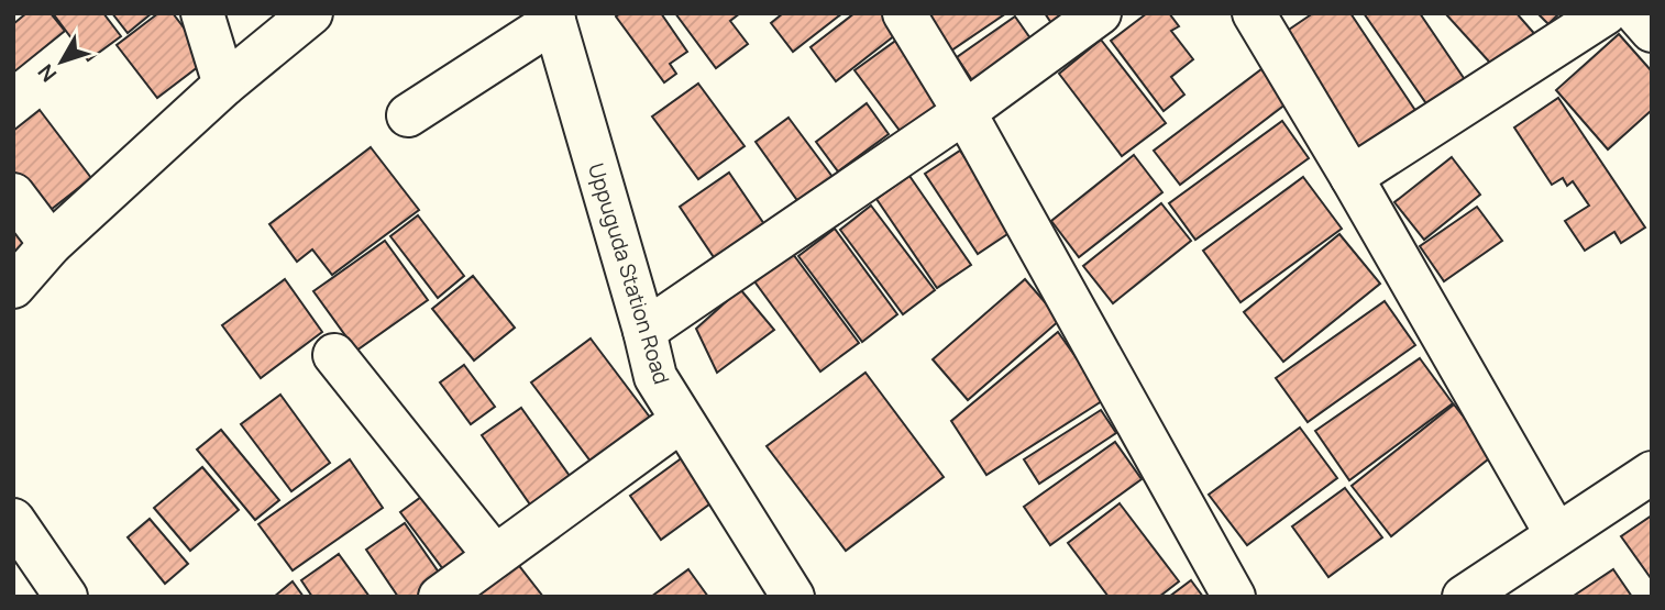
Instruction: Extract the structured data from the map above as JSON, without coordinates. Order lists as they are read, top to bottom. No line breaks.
{"streets":{"street":["Uppuguda Station Road"]},"north":"bottom left"}
